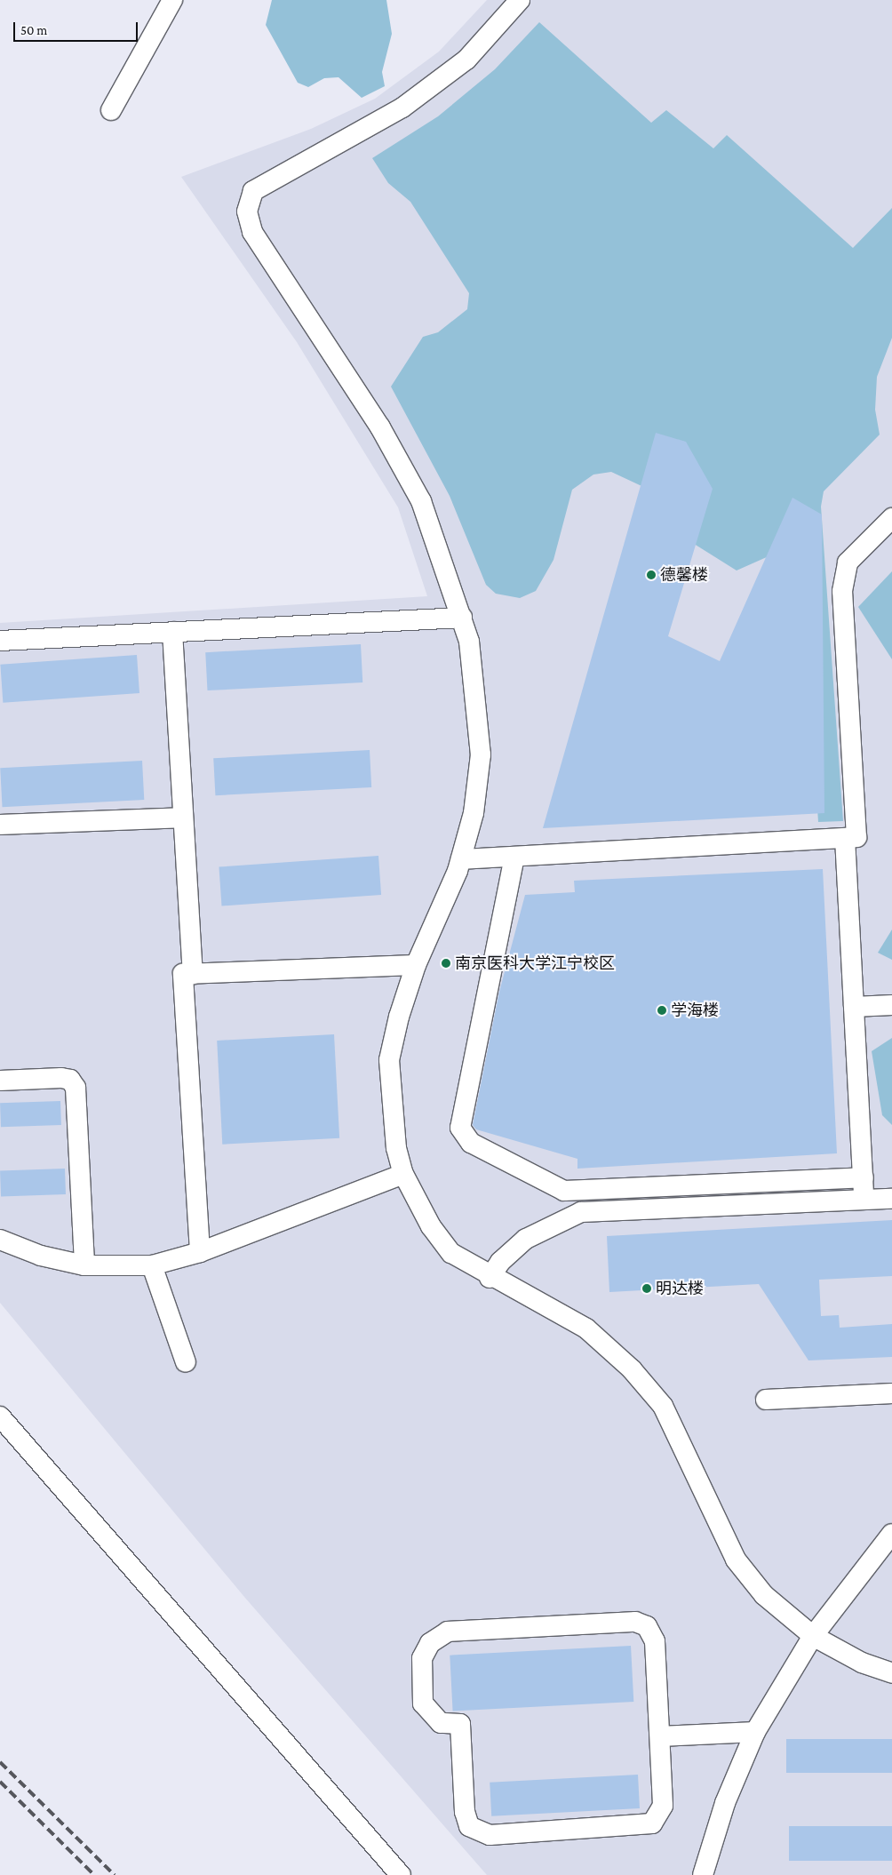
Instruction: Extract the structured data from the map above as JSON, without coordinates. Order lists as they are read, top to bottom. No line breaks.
{"places":["德馨楼","南京医科大学江宁校区","学海楼","明达楼"],"scale_bar":"50 m"}
